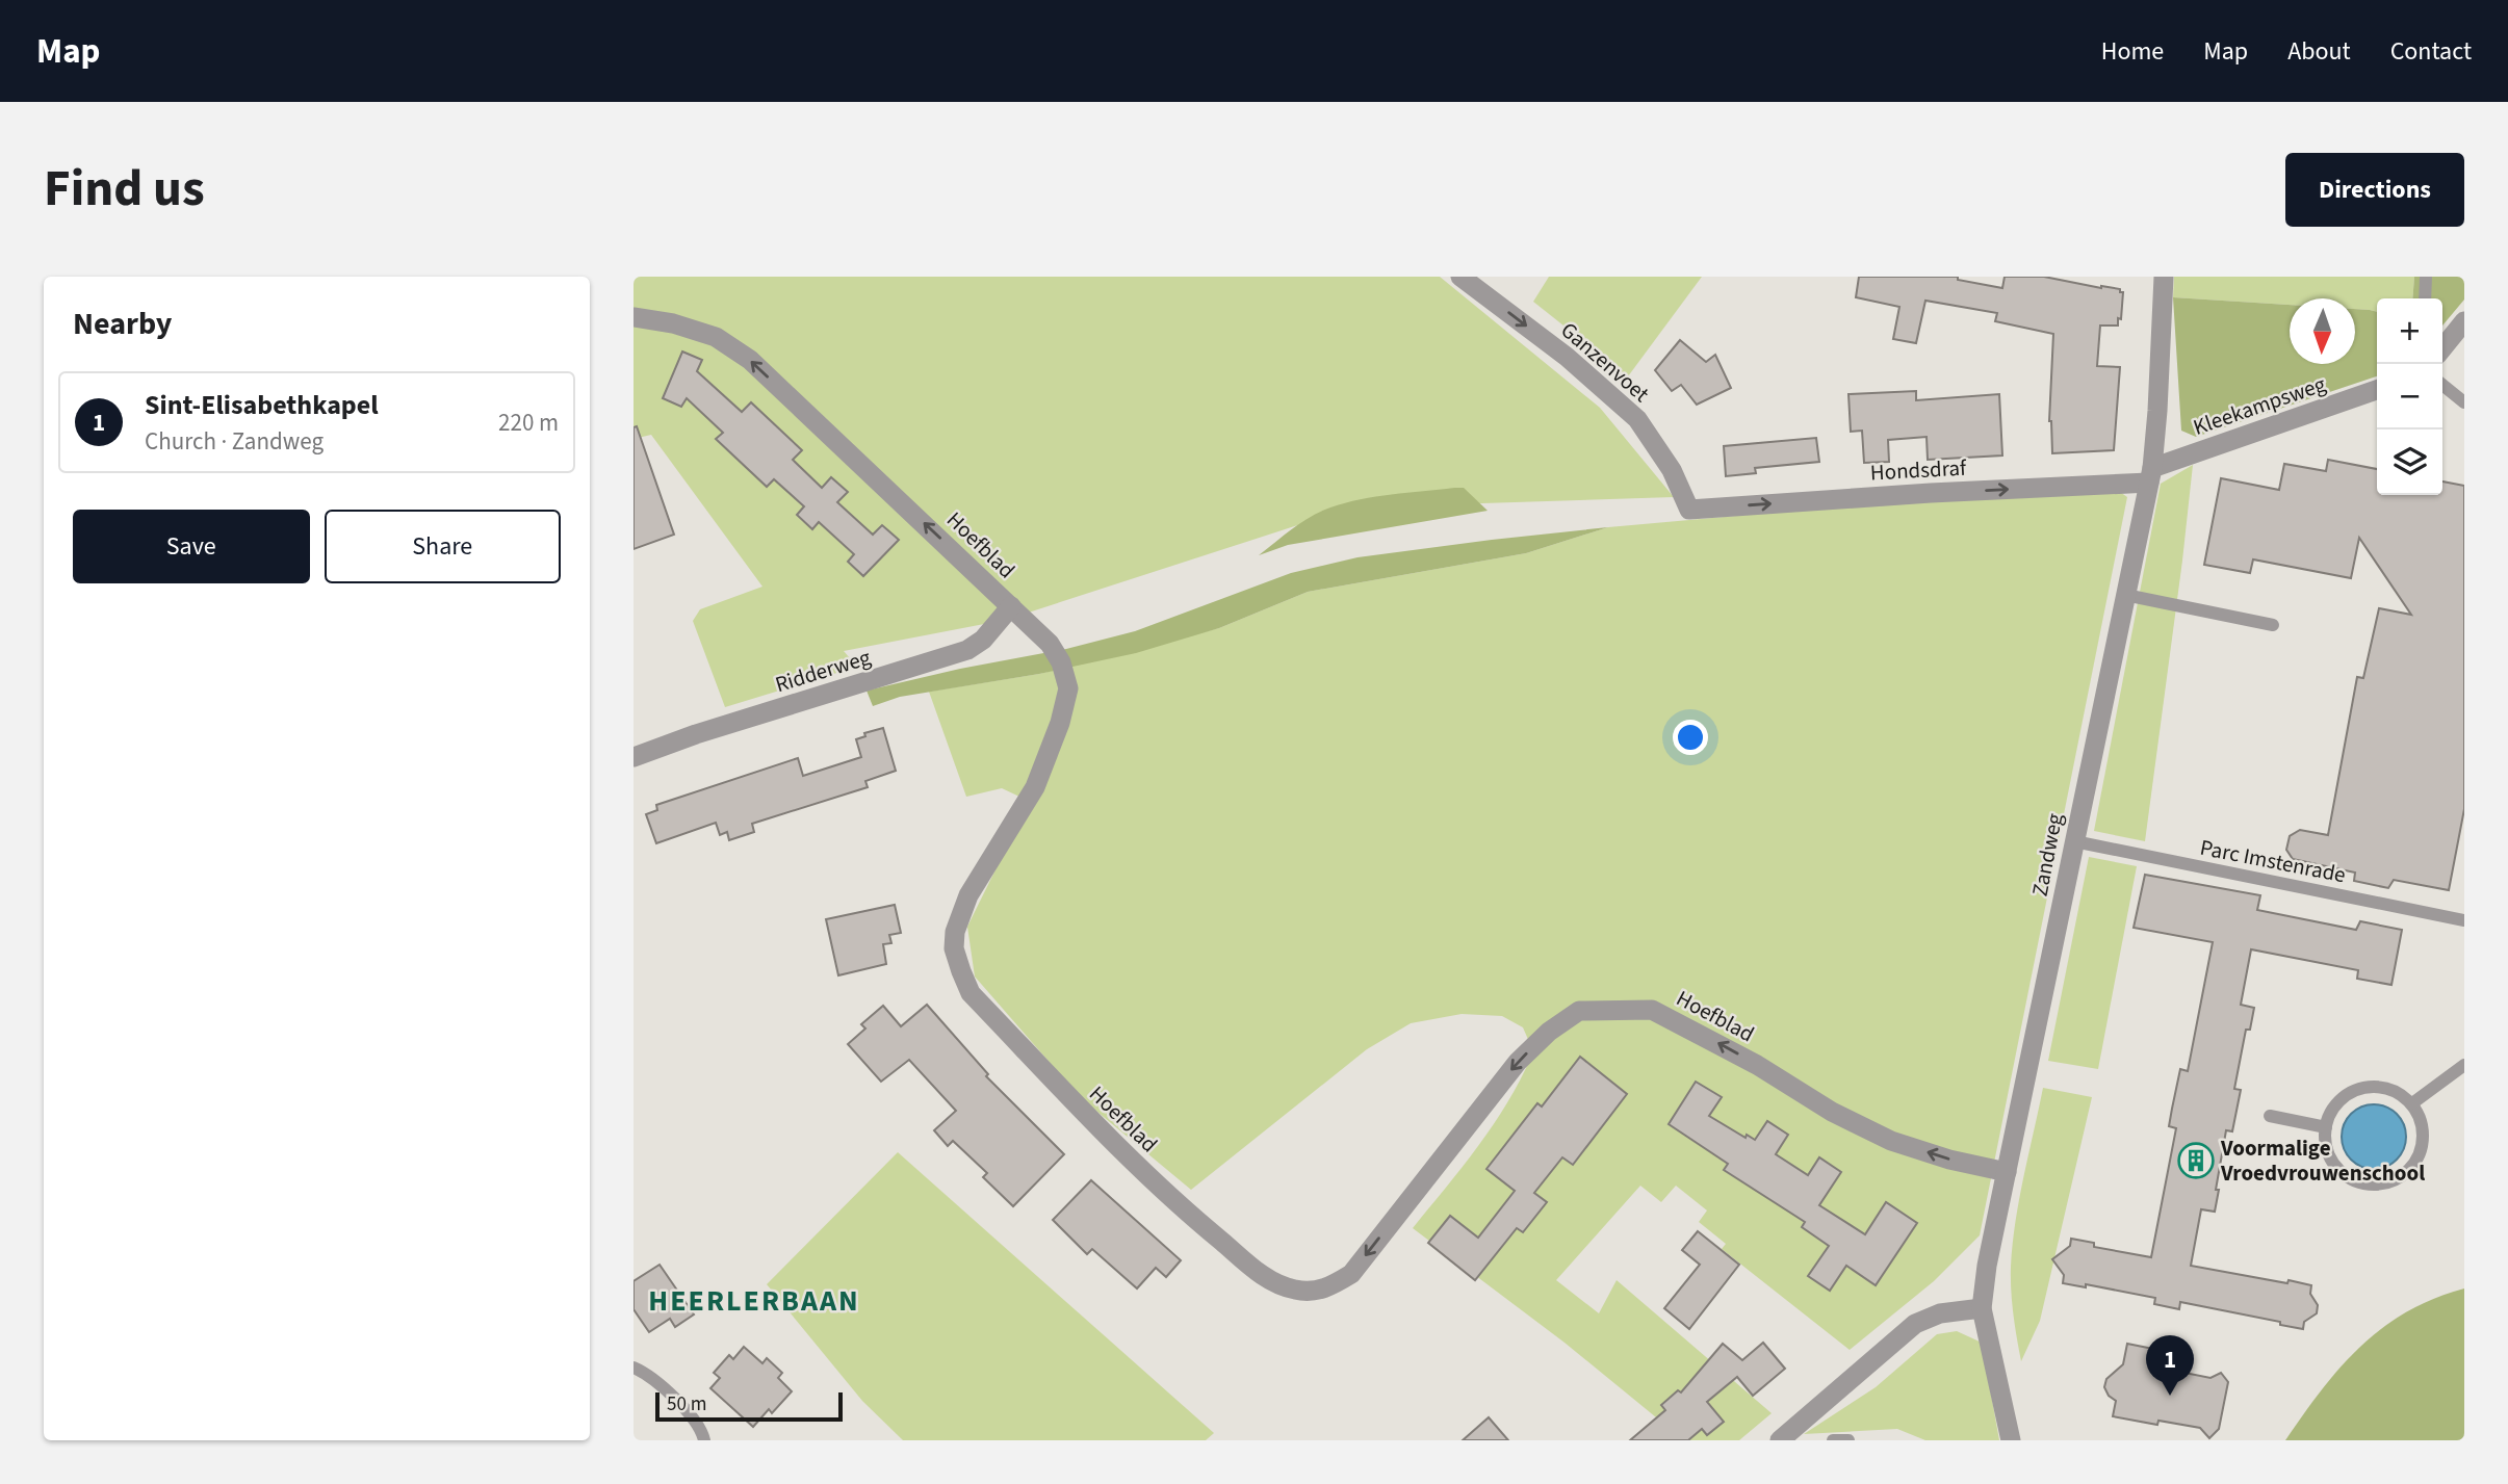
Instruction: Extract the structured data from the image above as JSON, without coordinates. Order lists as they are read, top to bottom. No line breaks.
{"streets":{"street":["Ganzenvoet","Kleekampsweg","Hondsdraf","Hoefblad","Ridderweg","Zandweg"],"lane":["Parc Imstenrade"]},"crossings":[["Ganzenvoet","Hondsdraf"],["Kleekampsweg","Hondsdraf"],["Kleekampsweg","Zandweg"],["Hondsdraf","Zandweg"],["Hoefblad","Ridderweg"],["Hoefblad","Zandweg"],["Zandweg","Parc Imstenrade"]],"one_way":["Ganzenvoet","Hondsdraf"],"districts":["HEERLERBAAN"],"places":{"building":["Voormalige Vroedvrouwenschool"]},"scale_bar":"50 m","north":"bottom","page":{"header":"Map","nav":["Home","Map","About","Contact"],"title":"Find us","buttons":["Directions",["Save","Share"]],"heading":"Nearby","map_buttons":["+","−"],"list":[{"mark":"1","name":"Sint-Elisabethkapel","note":"Church · Zandweg","value":"220 m"}],"pins":"1","scale":"50 m"}}
